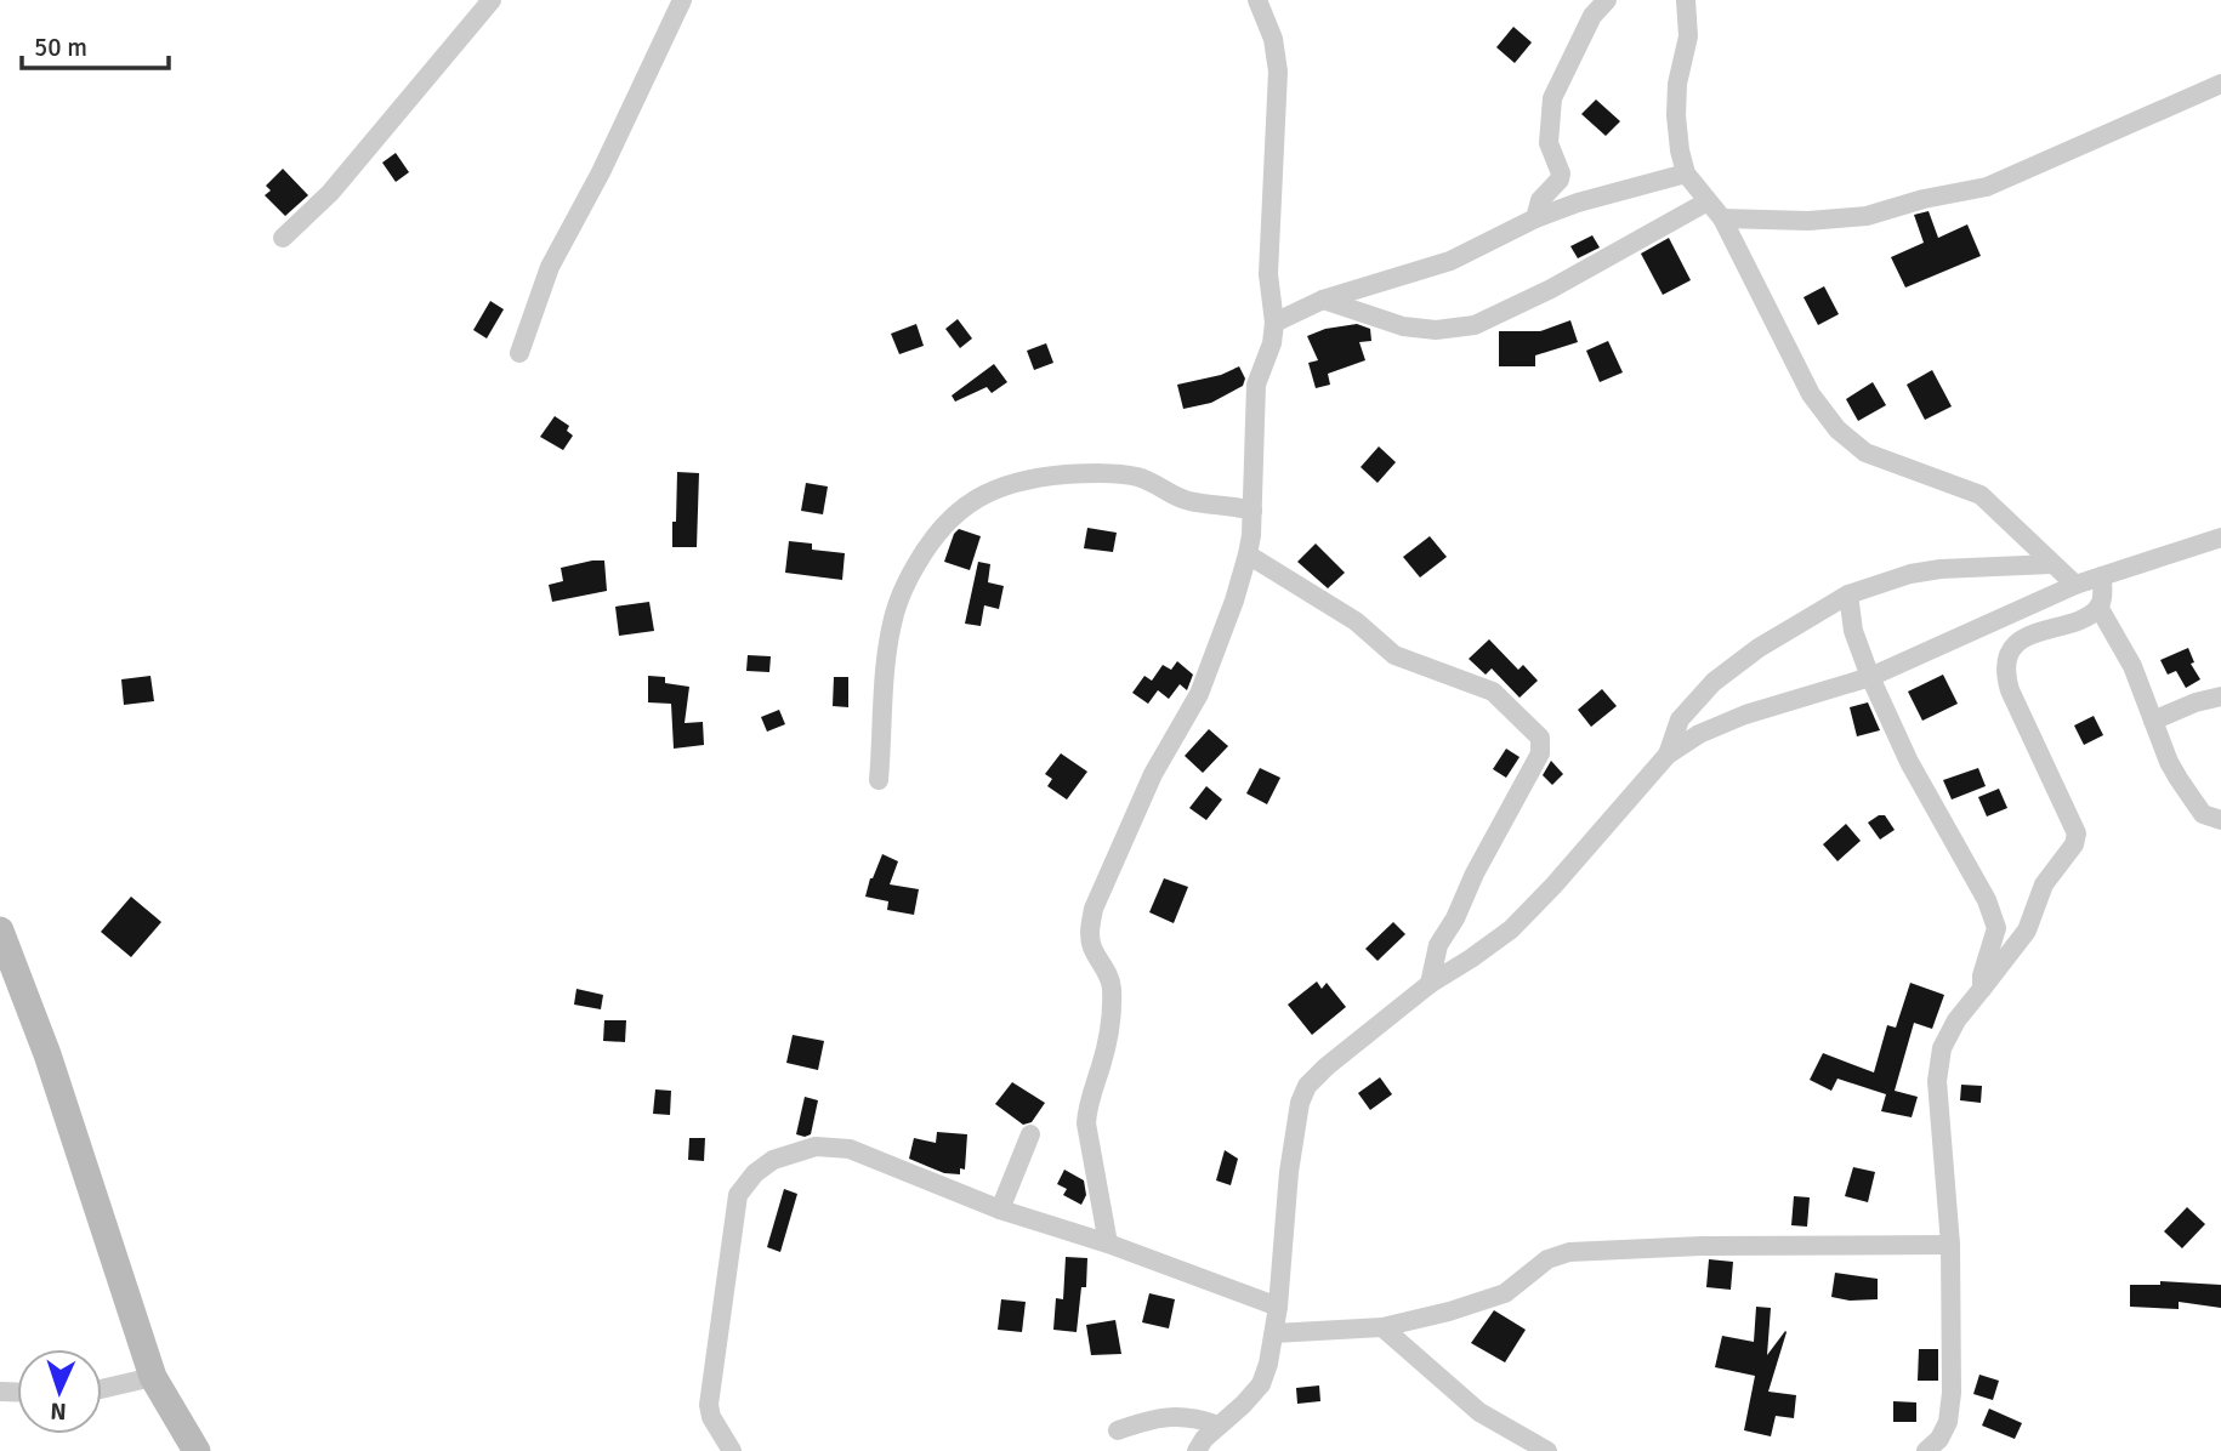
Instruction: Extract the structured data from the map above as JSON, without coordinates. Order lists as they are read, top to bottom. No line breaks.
{"scale_bar":"50 m","north":"bottom"}
